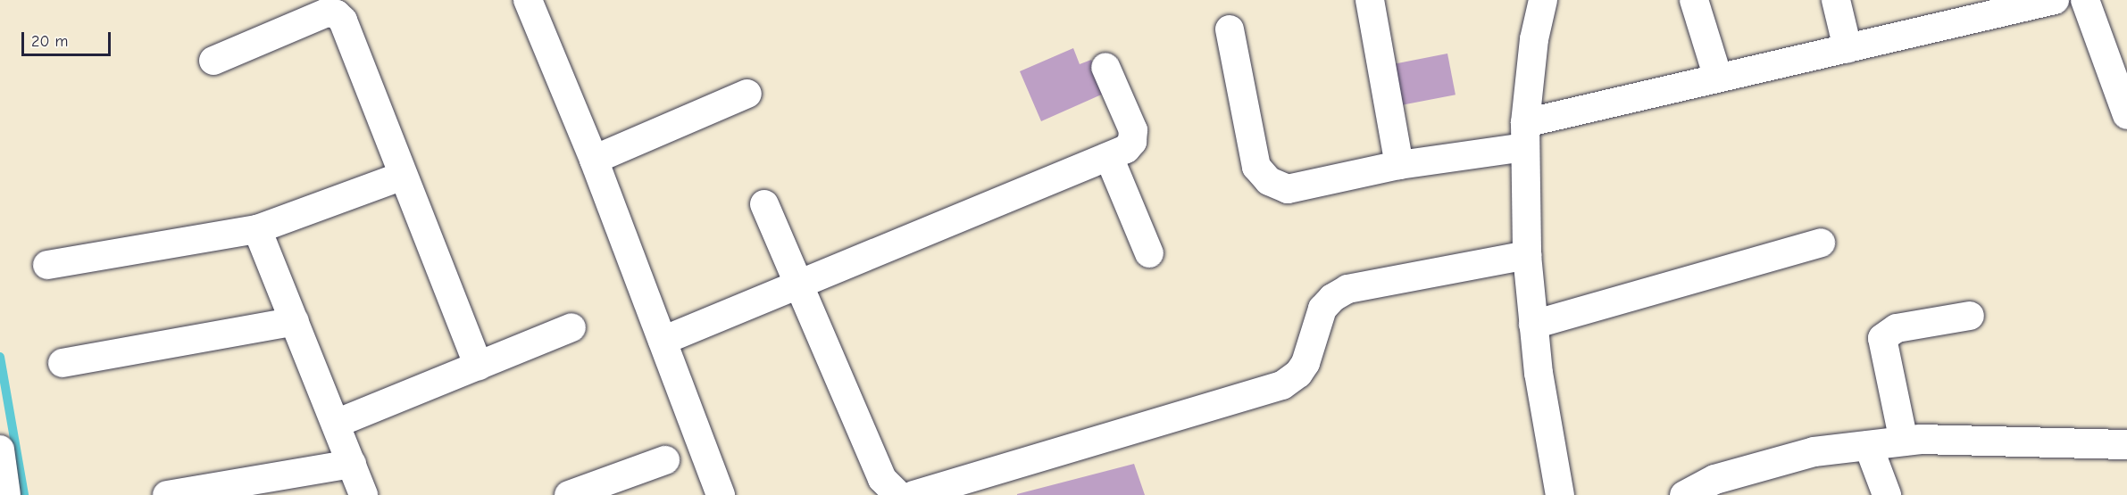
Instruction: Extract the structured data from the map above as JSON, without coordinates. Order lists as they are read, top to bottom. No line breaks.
{"scale_bar":"20 m"}
